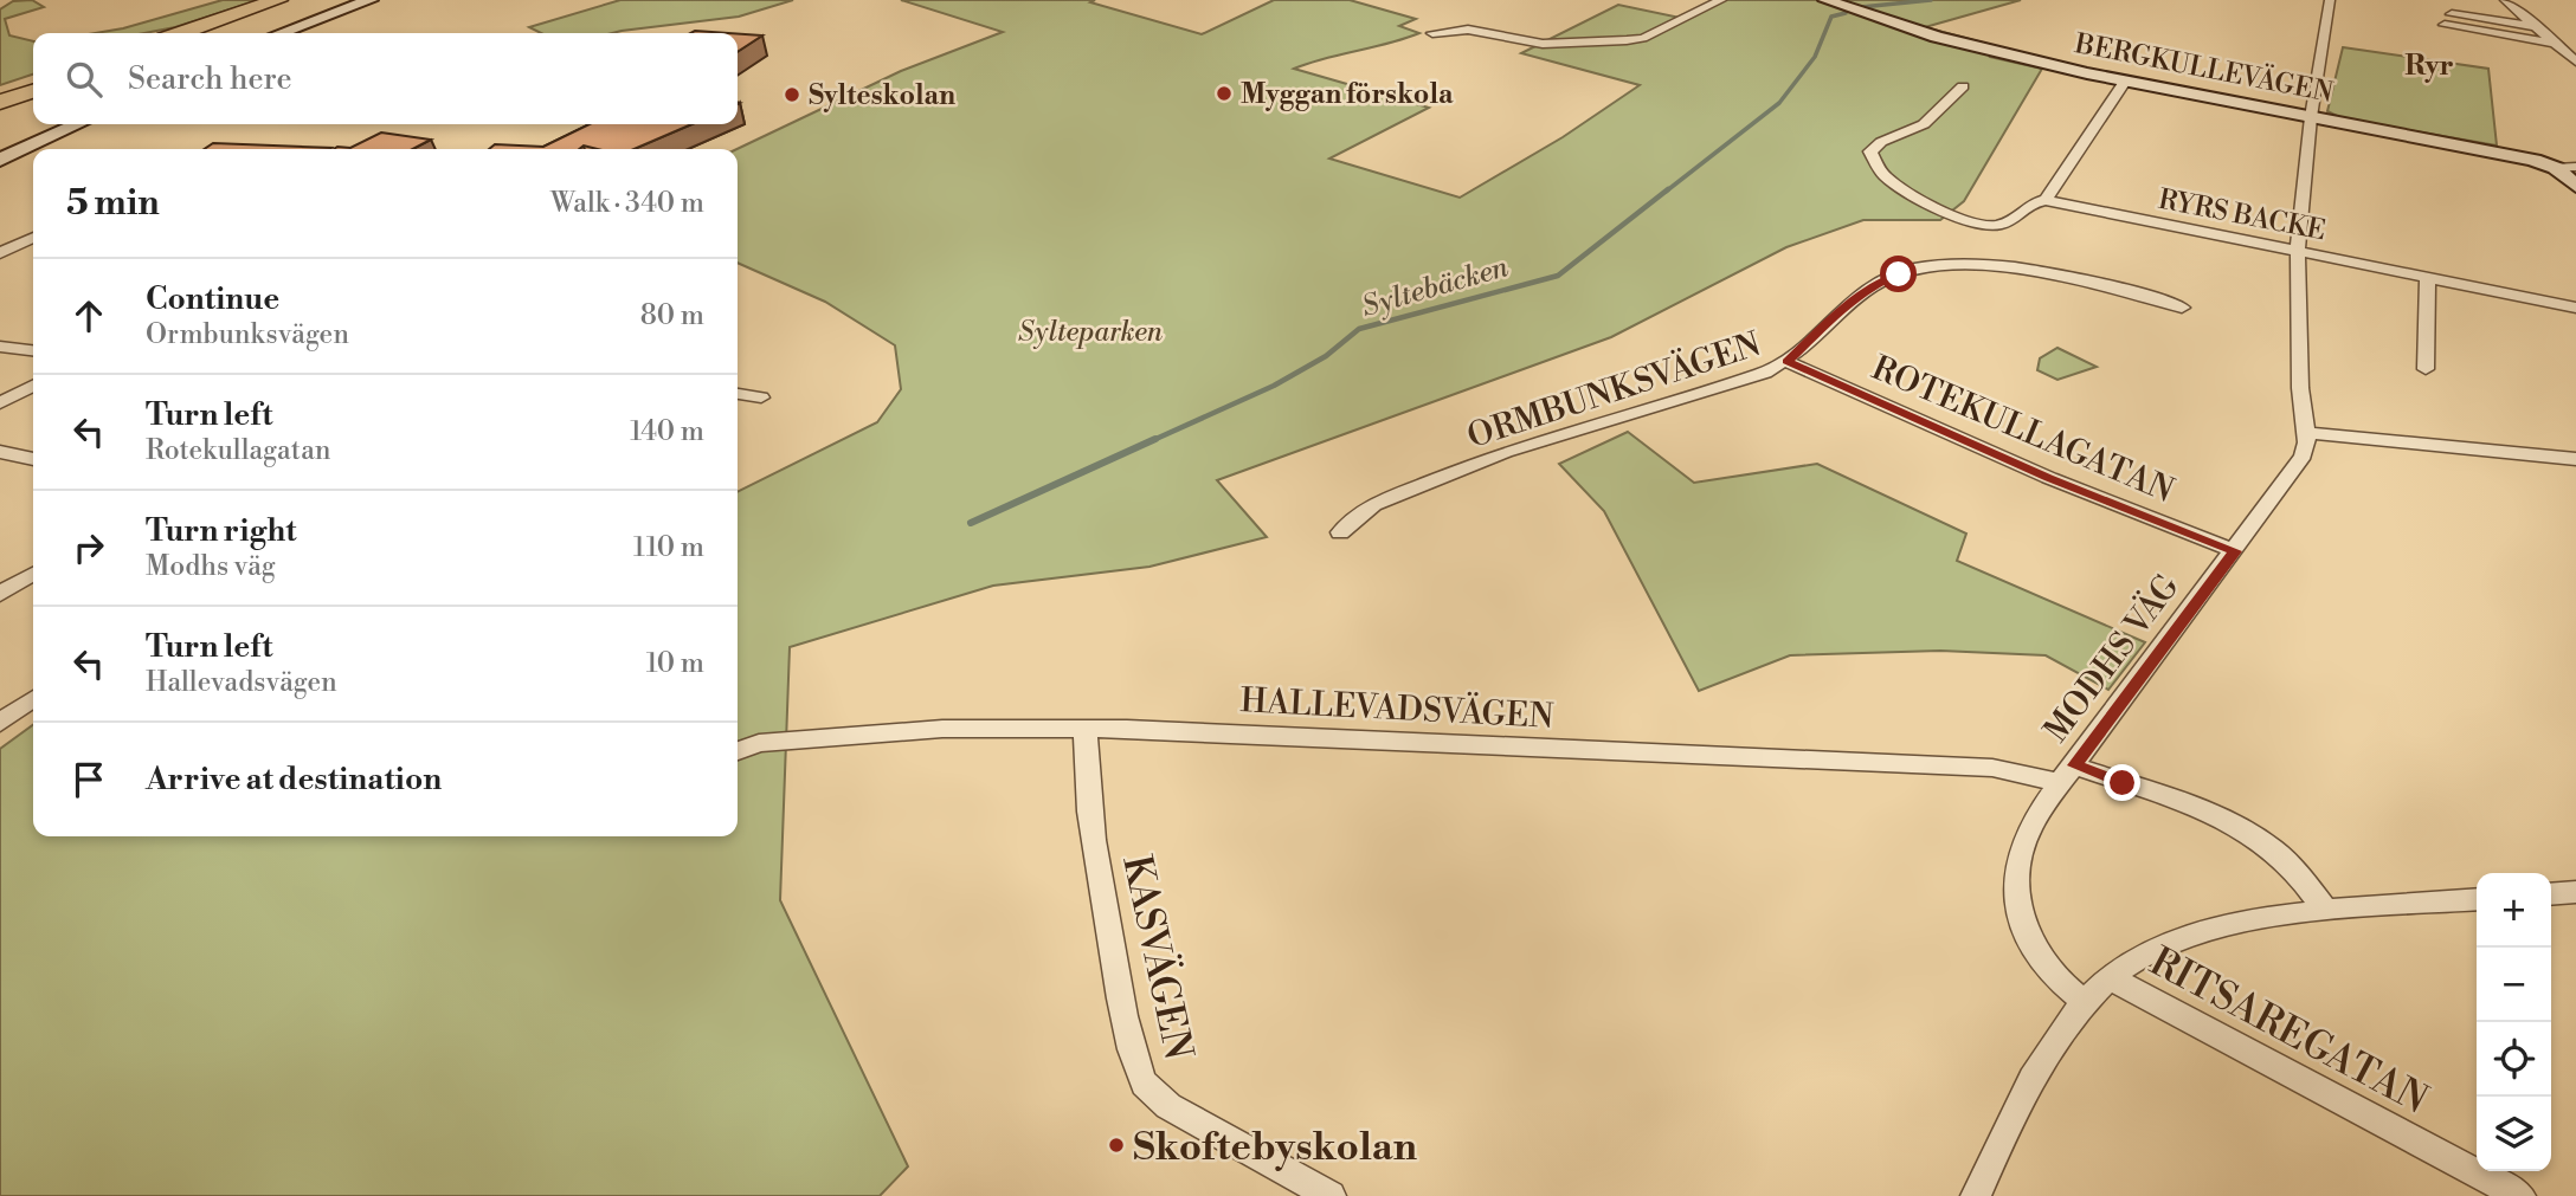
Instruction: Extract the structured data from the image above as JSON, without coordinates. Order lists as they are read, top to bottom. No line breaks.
{"streets":{"street":["BERGKULLEVÄGEN","RYRS BACKE","ORMBUNKSVÄGEN","ROTEKULLAGATAN","MODHS VÄG","HALLEVADSVÄGEN","KASVÄGEN","RITSAREGATAN"]},"crossings":[["BERGKULLEVÄGEN","MODHS VÄG"],["RYRS BACKE","MODHS VÄG"],["ORMBUNKSVÄGEN","ROTEKULLAGATAN"],["ROTEKULLAGATAN","MODHS VÄG"],["MODHS VÄG","HALLEVADSVÄGEN"],["HALLEVADSVÄGEN","KASVÄGEN"]],"districts":["Ryr"],"water":["Syltebäcken"],"parks":["Sylteparken"],"places":["Myggan förskola","Sylteskolan","Skoftebyskolan"],"page":{"search":"Search here","heading":["5 min","Walk · 340 m"],"list":[["Continue","Ormbunksvägen","80 m"],["Turn left","Rotekullagatan","140 m"],["Turn right","Modhs väg","110 m"],["Turn left","Hallevadsvägen","10 m"],"Arrive at destination"],"map_buttons":["+","−"]}}
